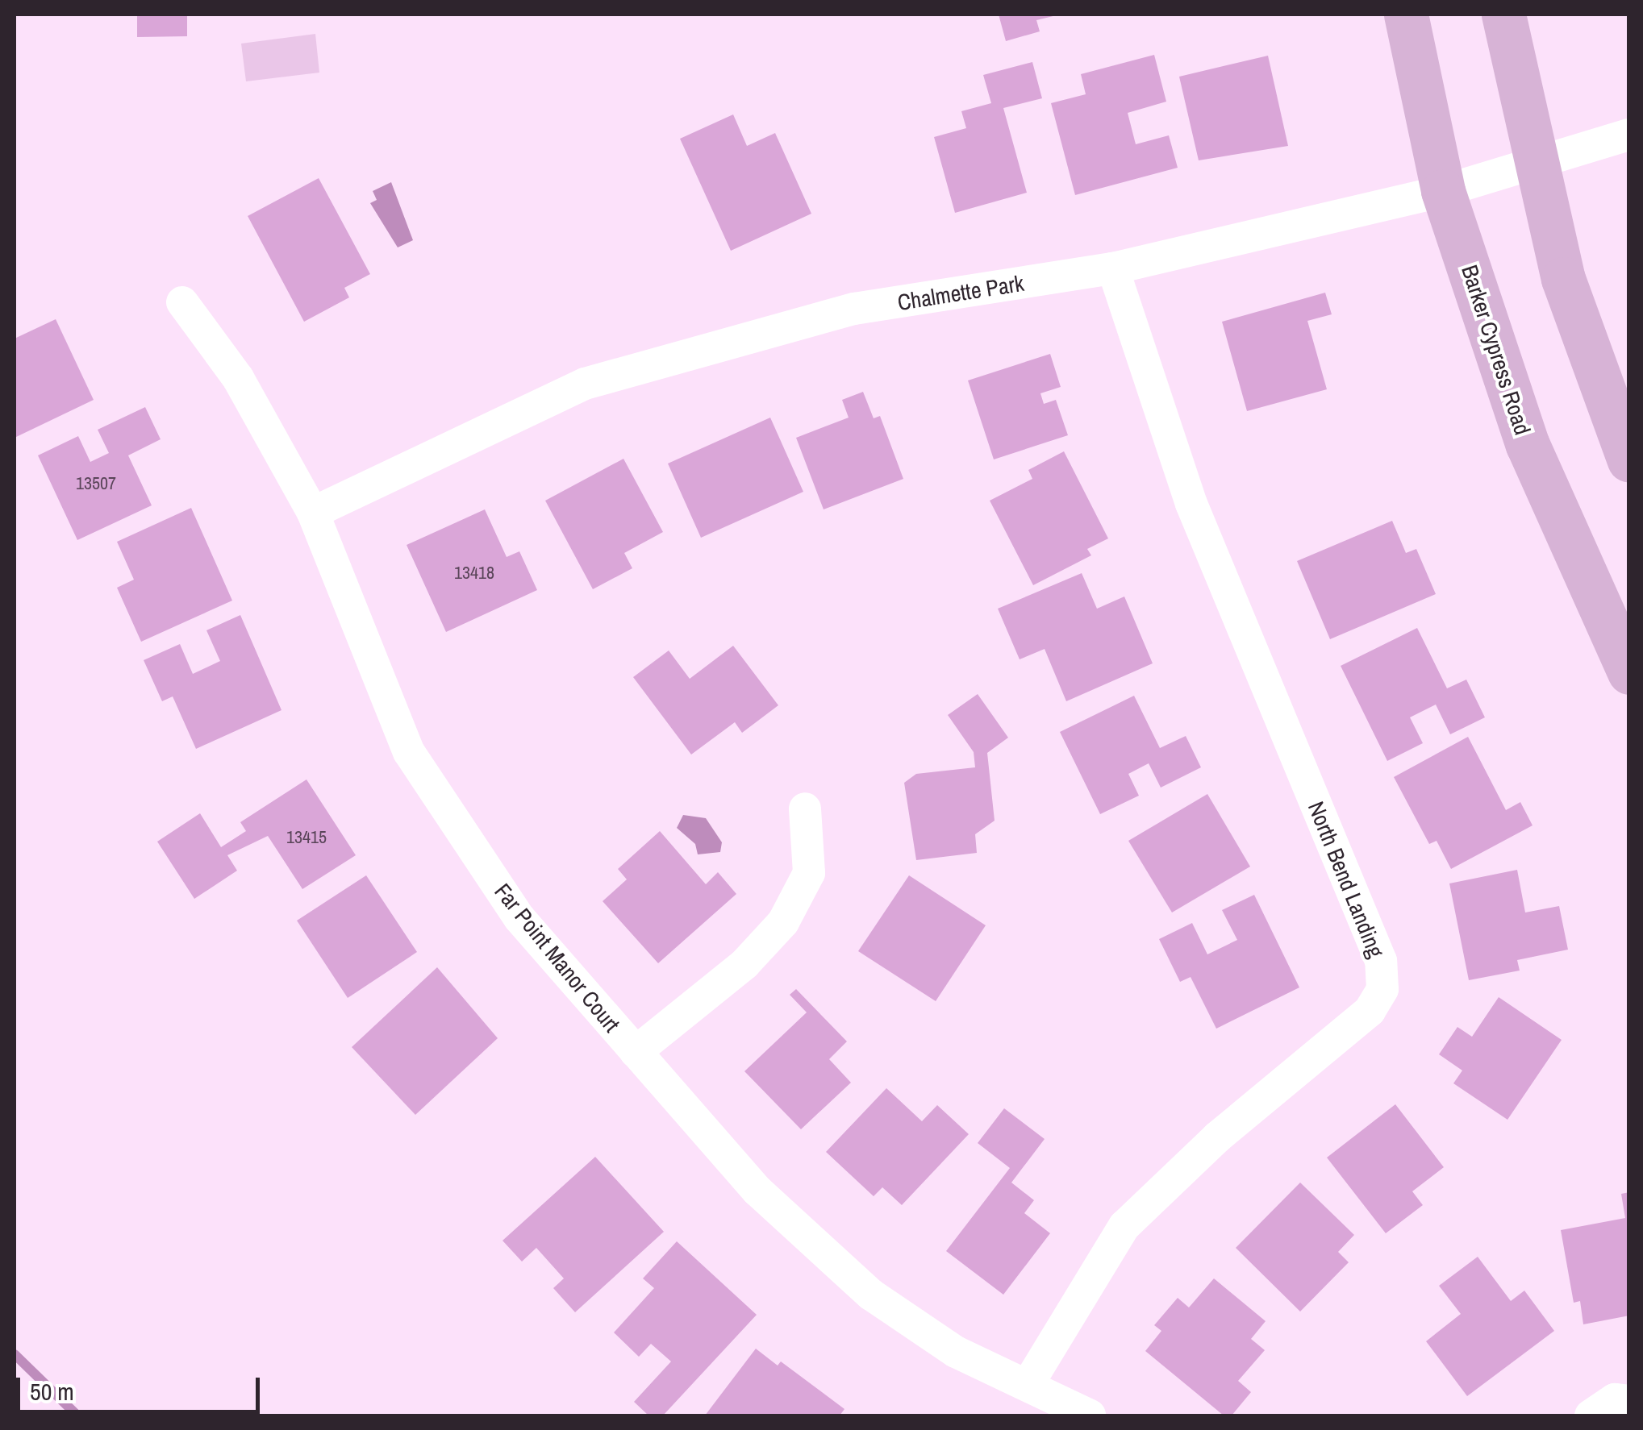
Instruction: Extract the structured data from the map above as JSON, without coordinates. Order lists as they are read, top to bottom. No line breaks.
{"streets":{"main road":["Barker Cypress Road"],"street":["Chalmette Park","North Bend Landing","Far Point Manor Court"]},"crossings":[["Chalmette Park","Barker Cypress Road"],["Chalmette Park","North Bend Landing"],["Chalmette Park","Far Point Manor Court"],["North Bend Landing","Far Point Manor Court"]],"house_numbers":["13507","13418","13415"],"scale_bar":"50 m"}
